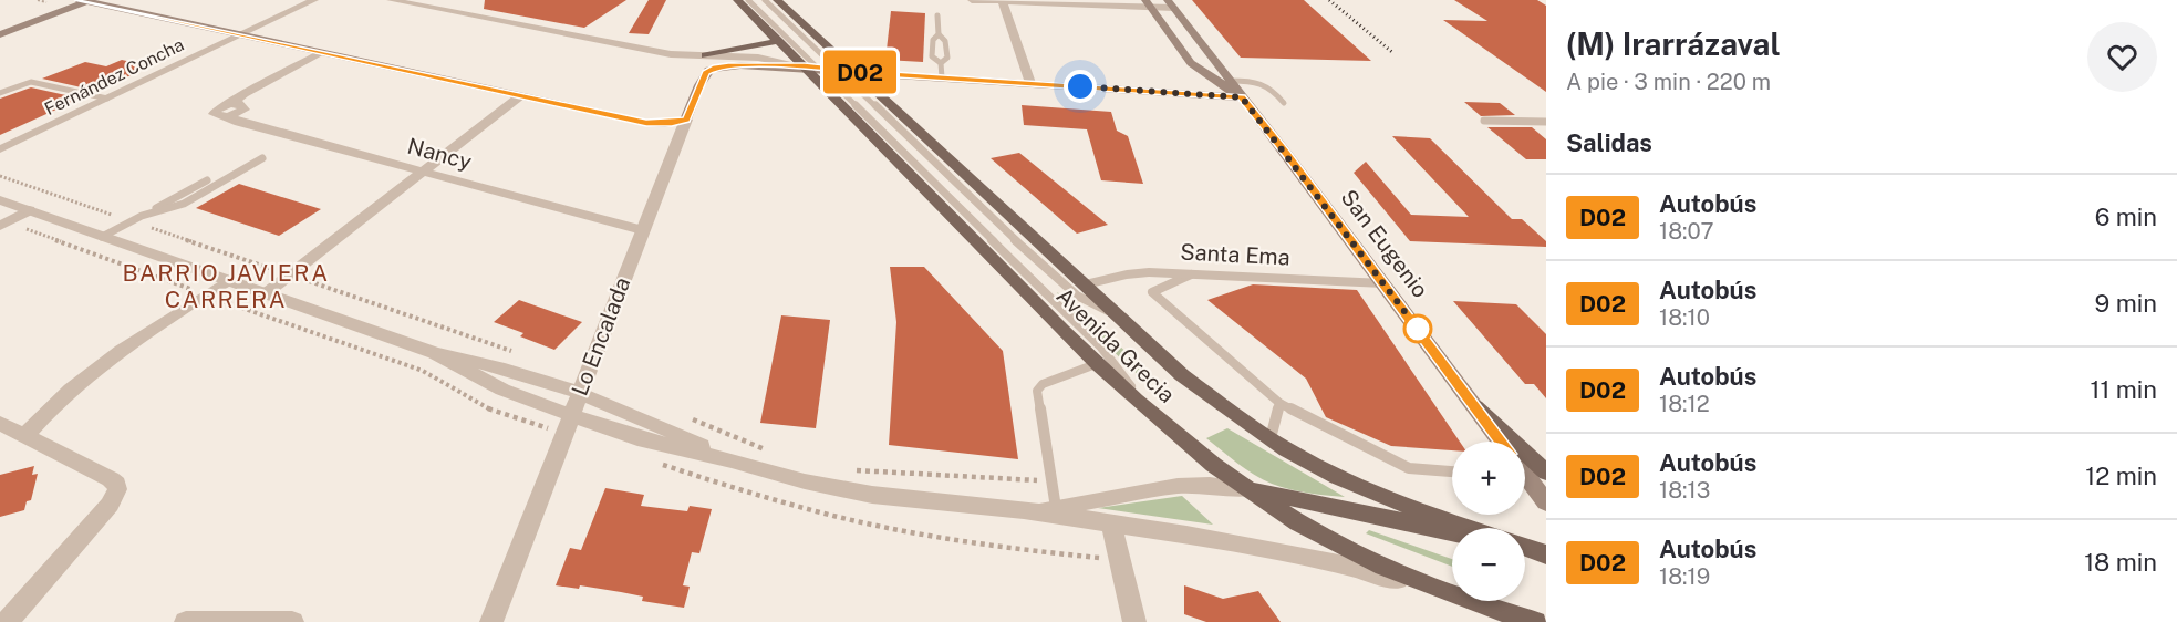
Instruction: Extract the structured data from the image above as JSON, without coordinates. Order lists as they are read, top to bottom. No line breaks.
{"streets":{"main road":["San Eugenio","Lo Encalada","Avenida Grecia"],"street":["Fernández Concha","Nancy","Santa Ema"]},"crossings":[["Nancy","Lo Encalada"],["San Eugenio","Santa Ema"],["Santa Ema","Avenida Grecia"]],"districts":["BARRIO JAVIERA CARRERA"],"lines":["bus line D02"],"page":{"on_map":"D02","heading":[["(M) Irarrázaval","A pie · 3 min · 220 m"],"Salidas"],"list":[{"mark":"D02","name":"Autobús","note":"18:07","value":"6 min"},{"mark":"D02","name":"Autobús","note":"18:10","value":"9 min"},{"mark":"D02","name":"Autobús","note":"18:12","value":"11 min"},{"mark":"D02","name":"Autobús","note":"18:13","value":"12 min"},{"mark":"D02","name":"Autobús","note":"18:19","value":"18 min"}],"map_buttons":["+","−"]}}
